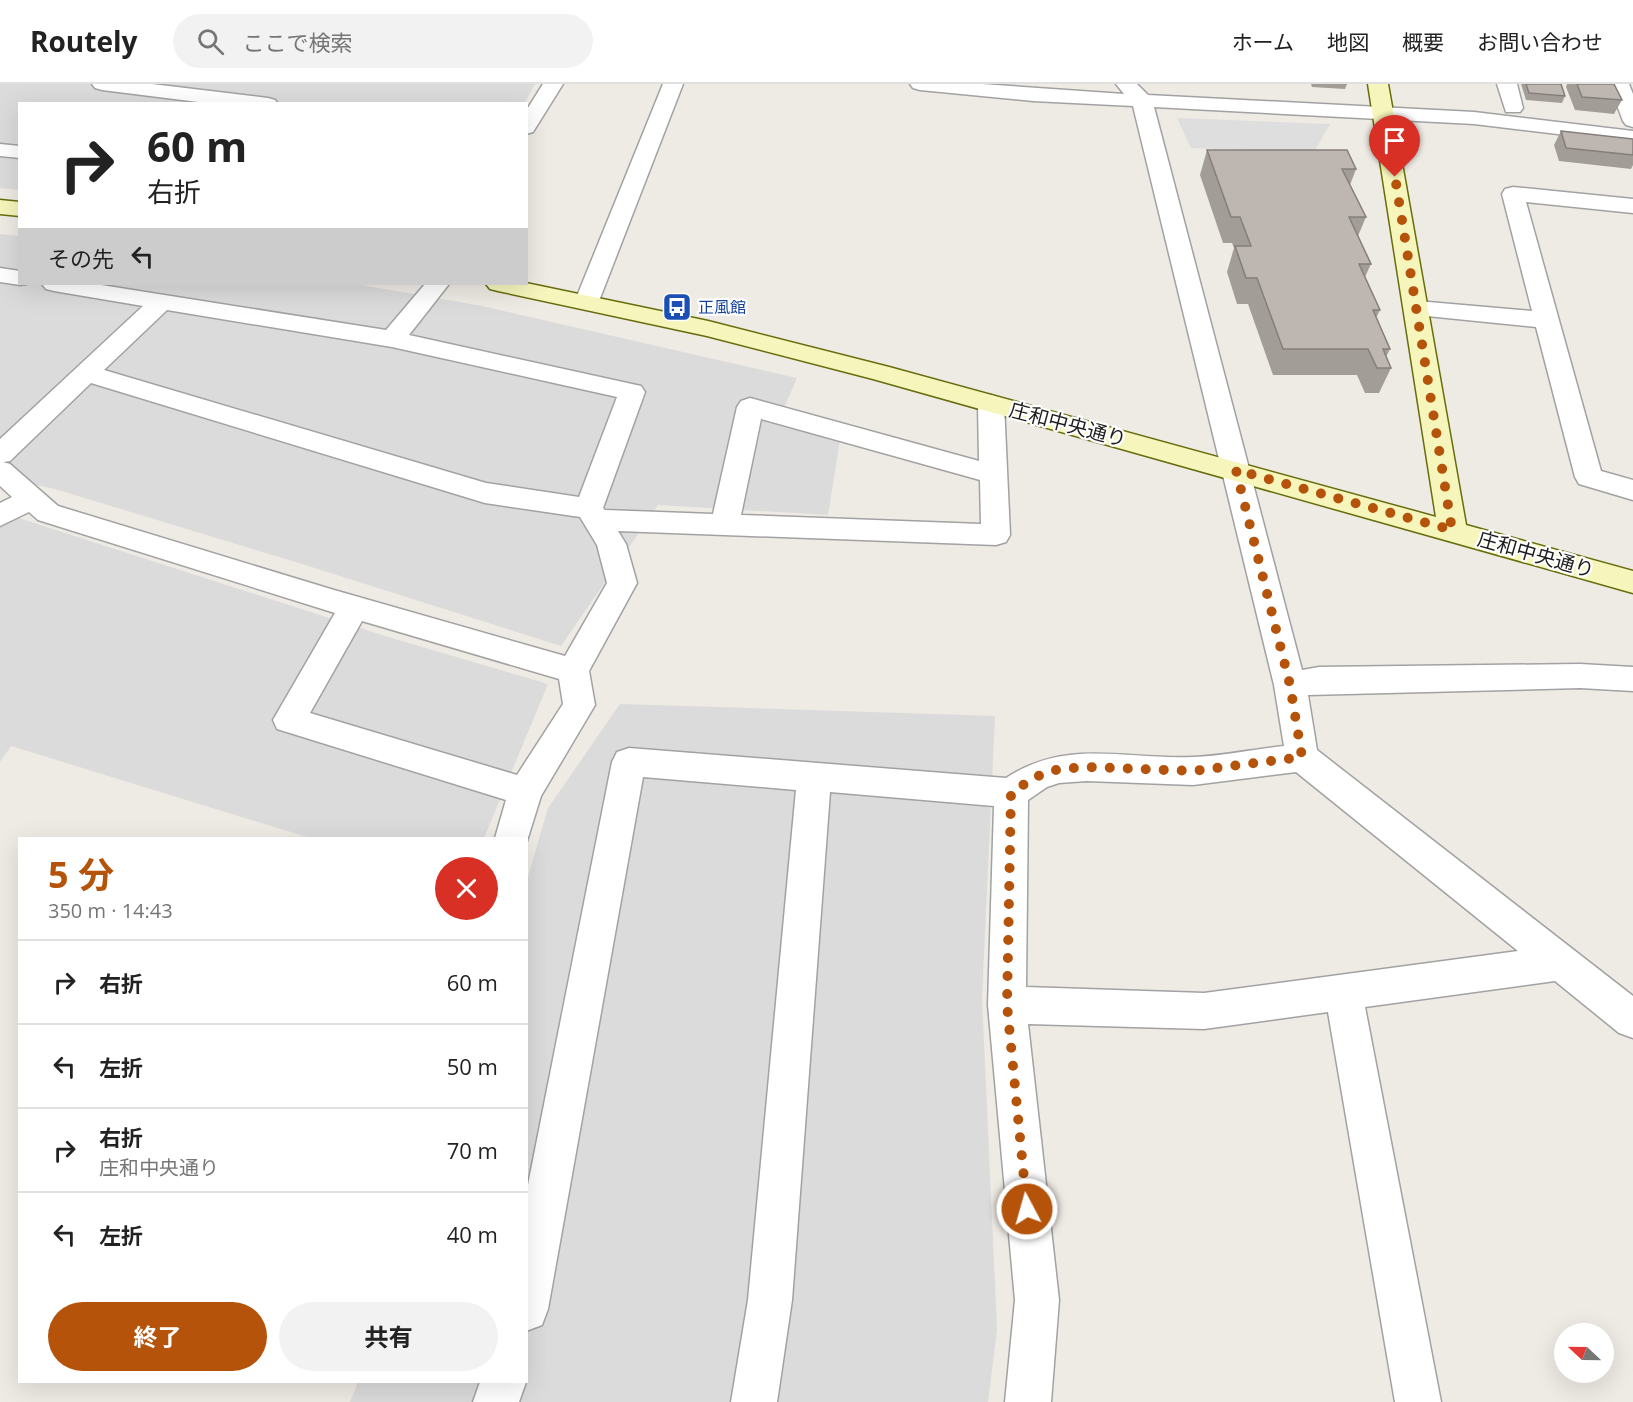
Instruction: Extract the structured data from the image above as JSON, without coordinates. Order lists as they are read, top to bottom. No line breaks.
{"streets":{"street":["庄和中央通り"]},"places":{"bus stop":["正風館"]},"north":"left","page":{"header":"Routely","search":"ここで検索","nav":["ホーム","地図","概要","お問い合わせ"],"turn":["60 m","右折"],"then":"その先","heading":["5 分","350 m · 14:43"],"list":[{"name":"右折","value":"60 m"},{"name":"左折","value":"50 m"},{"name":"右折","note":"庄和中央通り","value":"70 m"},{"name":"左折","value":"40 m"}],"buttons":["終了","共有"]}}
